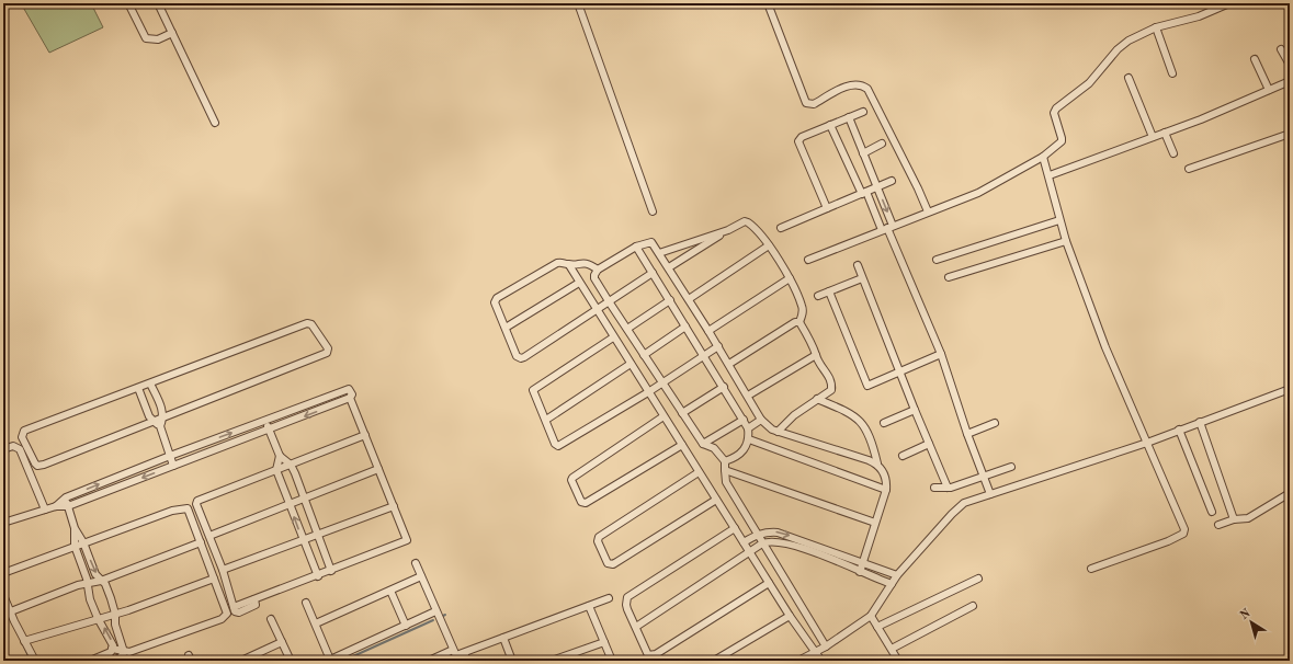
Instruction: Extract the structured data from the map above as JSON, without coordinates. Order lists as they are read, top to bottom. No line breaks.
{"north":"top left"}
